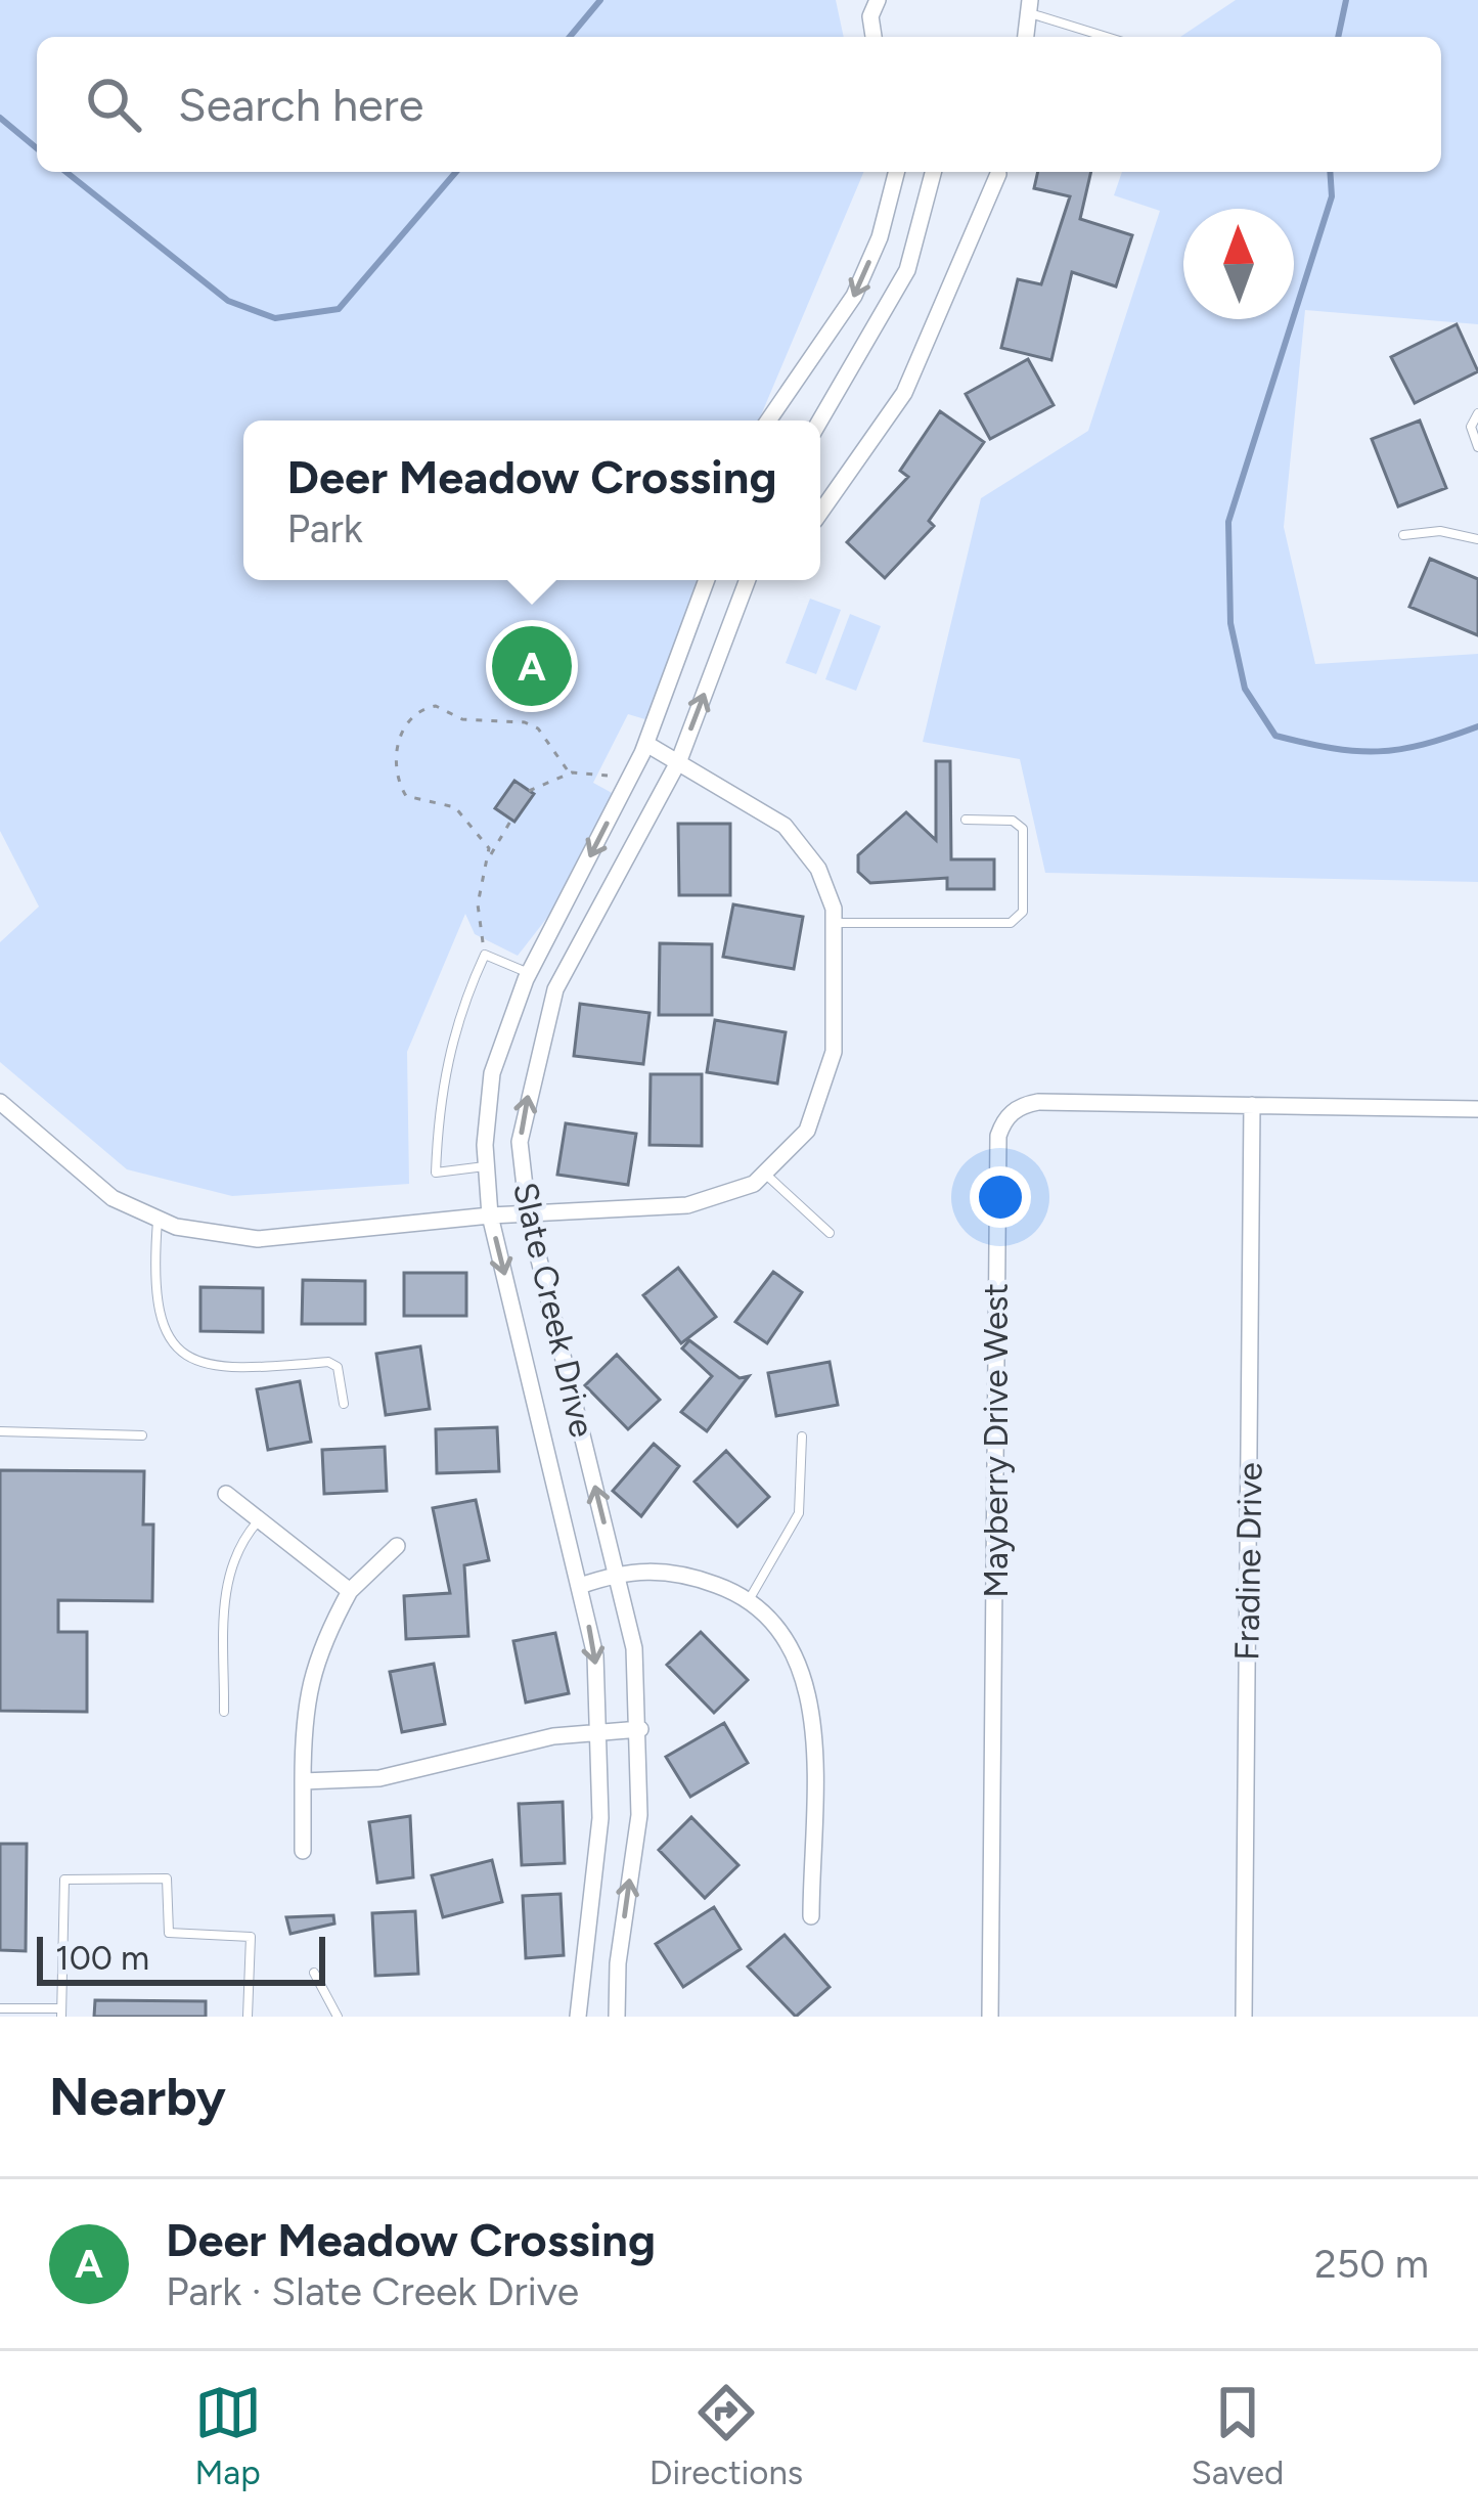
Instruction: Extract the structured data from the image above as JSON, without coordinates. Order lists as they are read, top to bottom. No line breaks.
{"streets":{"street":["Slate Creek Drive","Mayberry Drive West","Fradine Drive"]},"crossings":[["Mayberry Drive West","Fradine Drive"]],"scale_bar":"100 m","north":"top","page":{"search":"Search here","popup":["Deer Meadow Crossing","Park"],"pins":"A","scale":"100 m","heading":"Nearby","list":[{"mark":"A","name":"Deer Meadow Crossing","note":"Park · Slate Creek Drive","value":"250 m"}],"nav":["Map","Directions","Saved"]}}
